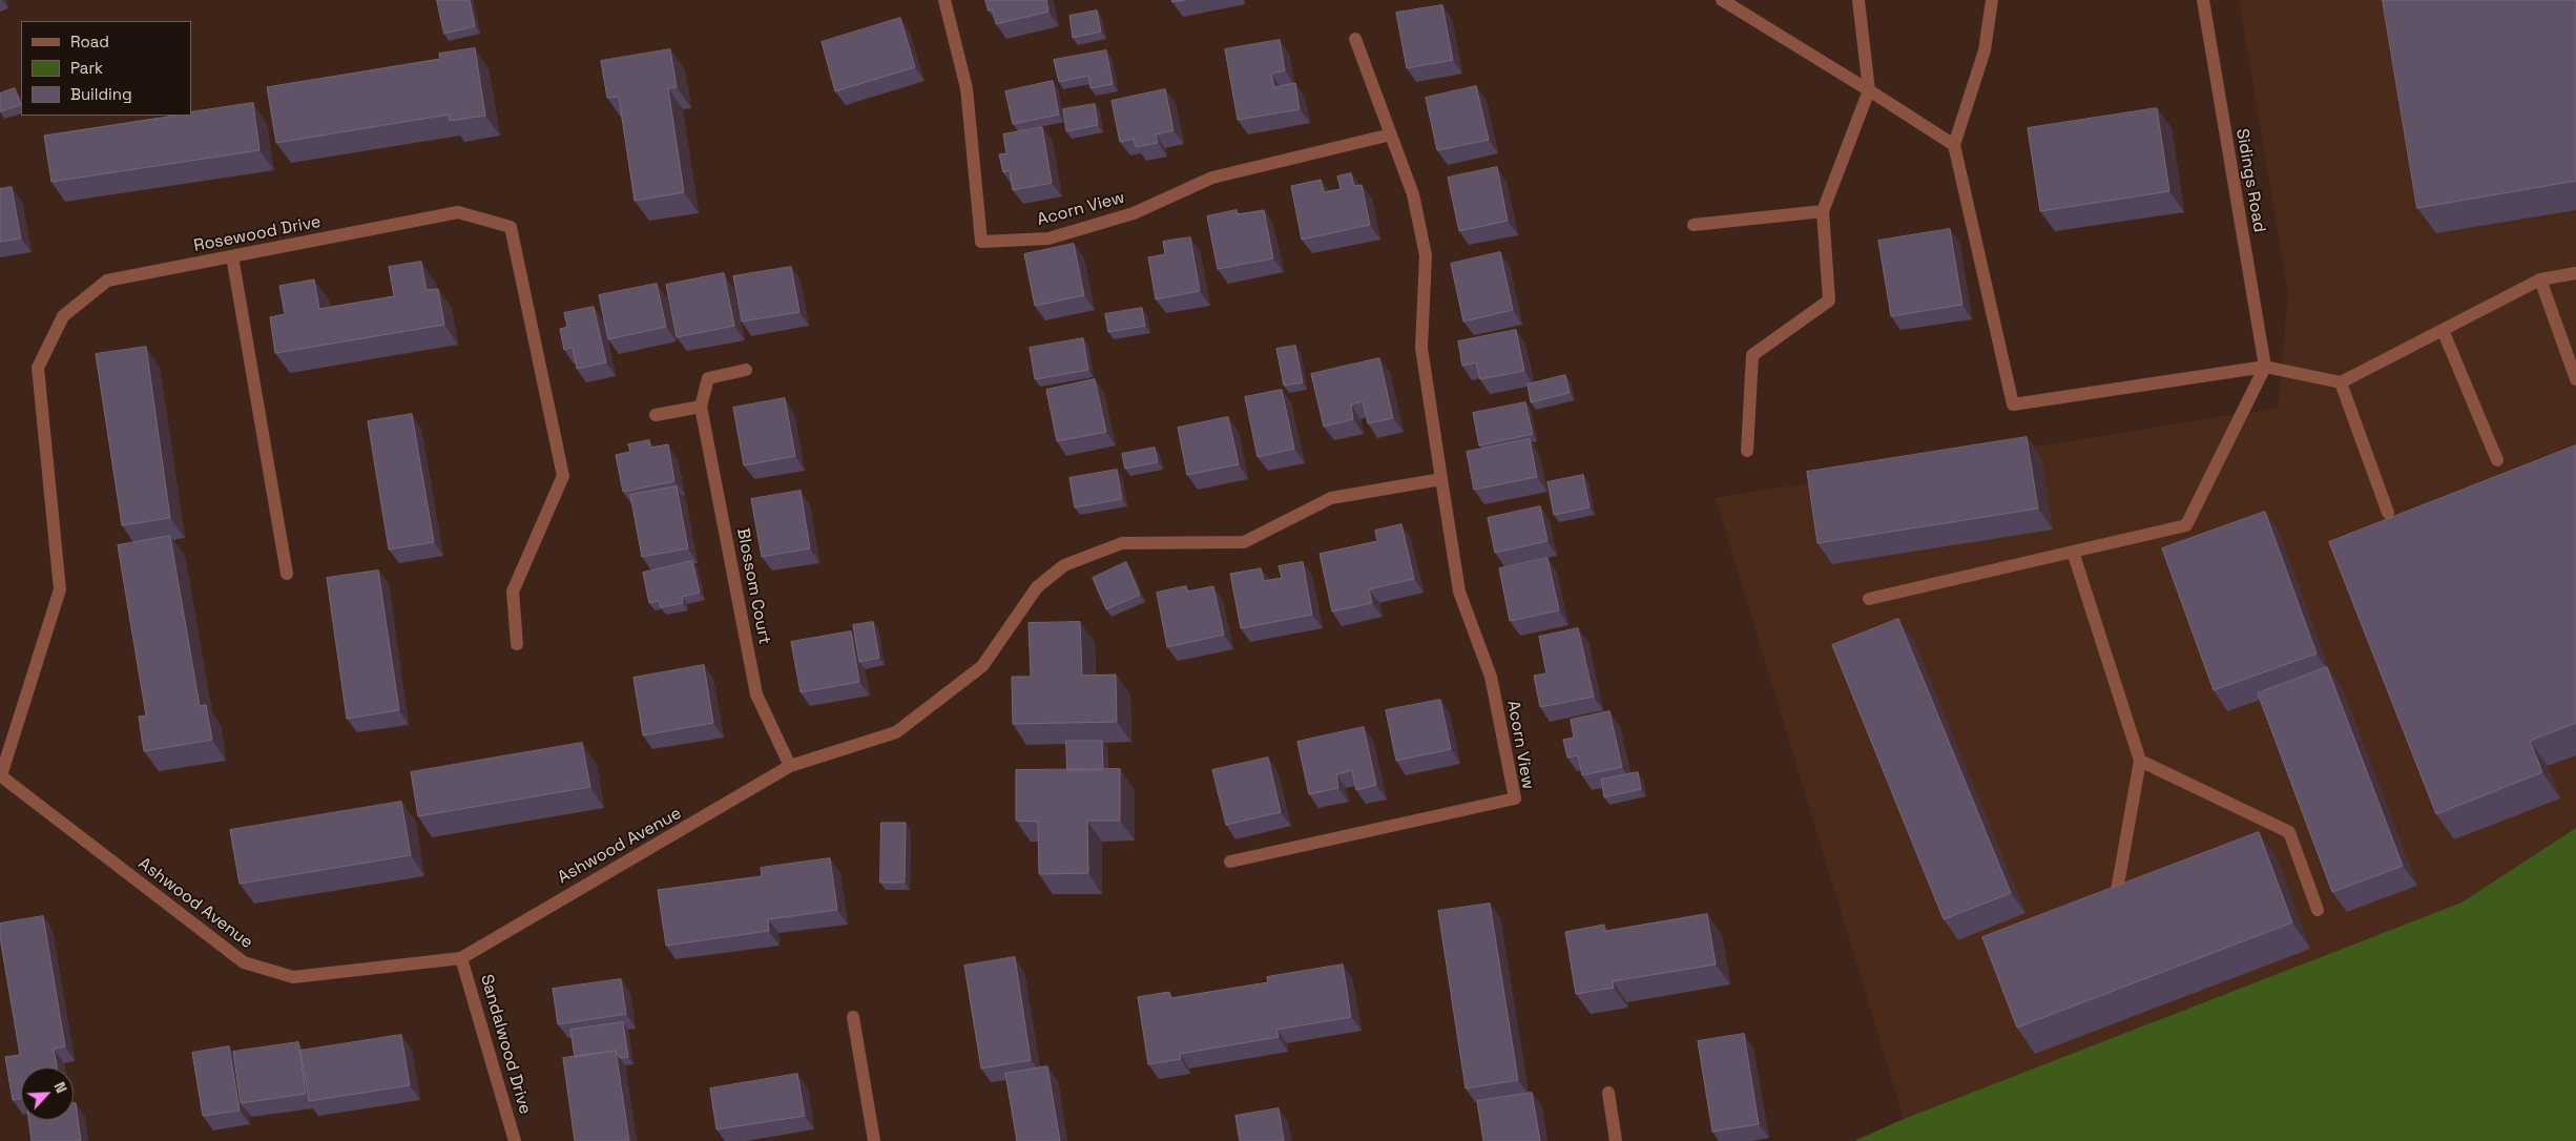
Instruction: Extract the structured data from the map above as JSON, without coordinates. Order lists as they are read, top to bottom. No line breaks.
{"streets":{"street":["Sidings Road","Acorn View","Rosewood Drive","Blossom Court","Ashwood Avenue","Sandalwood Drive"]},"crossings":[["Acorn View","Ashwood Avenue"],["Rosewood Drive","Ashwood Avenue"],["Blossom Court","Ashwood Avenue"],["Ashwood Avenue","Sandalwood Drive"]],"legend":["Road","Park","Building"],"north":"top right"}
